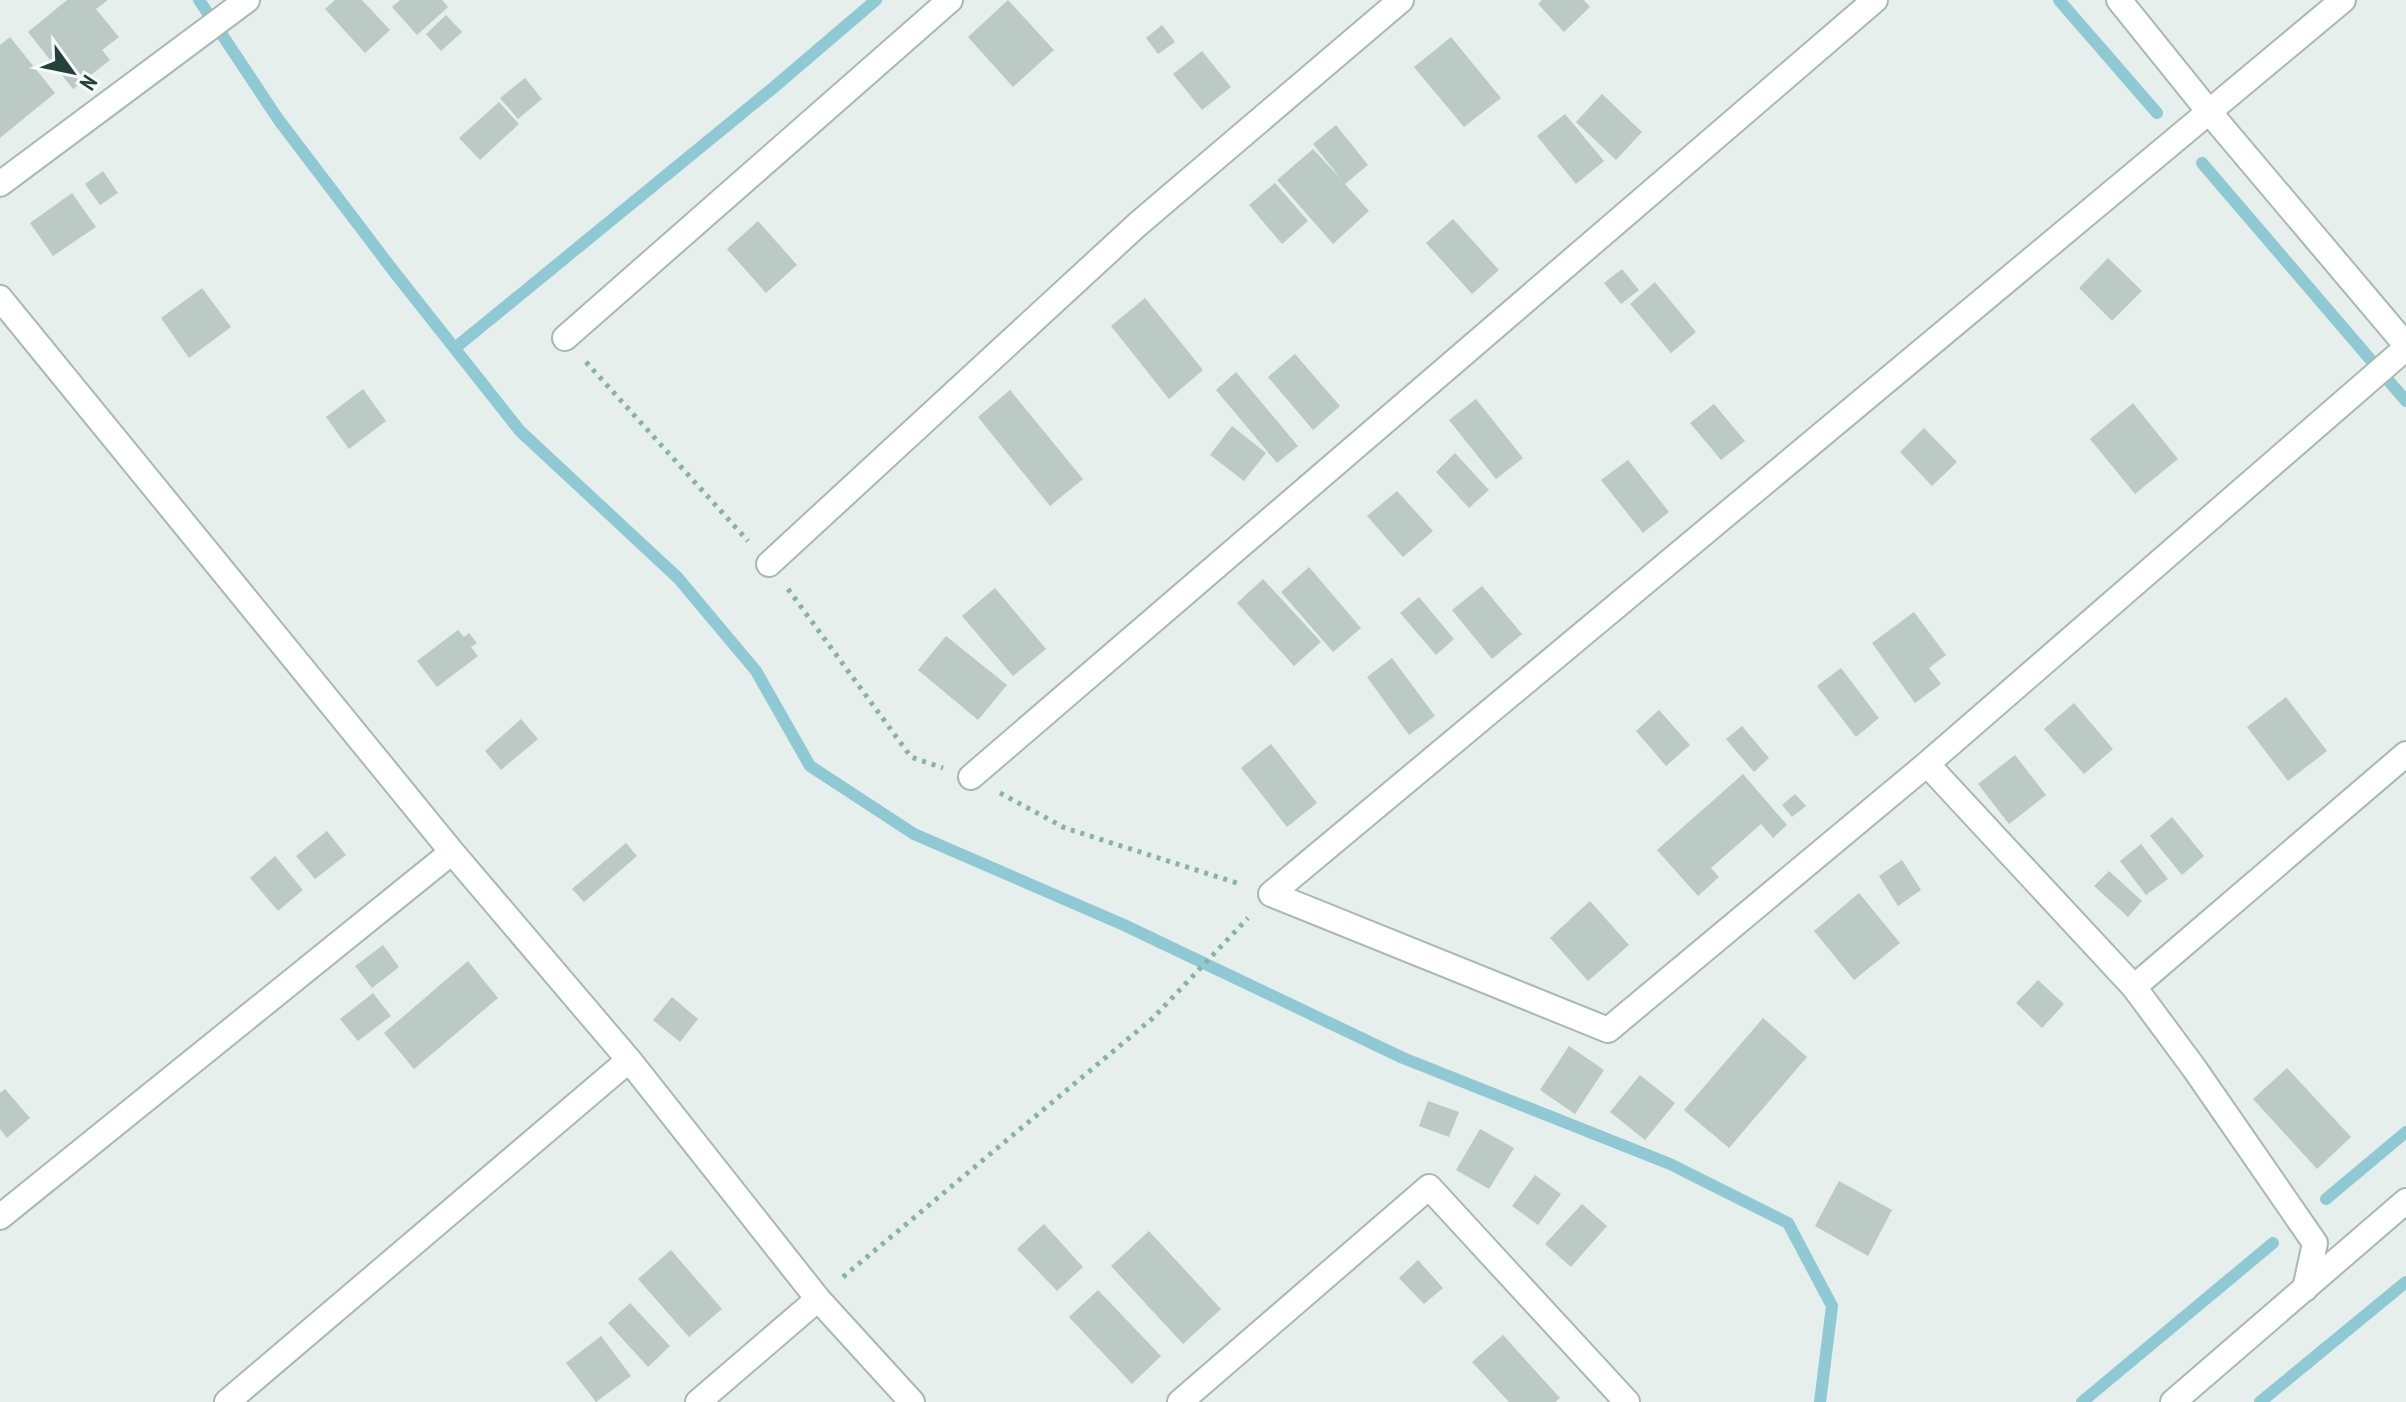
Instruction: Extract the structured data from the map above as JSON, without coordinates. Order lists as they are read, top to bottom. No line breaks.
{"north":"bottom right"}
